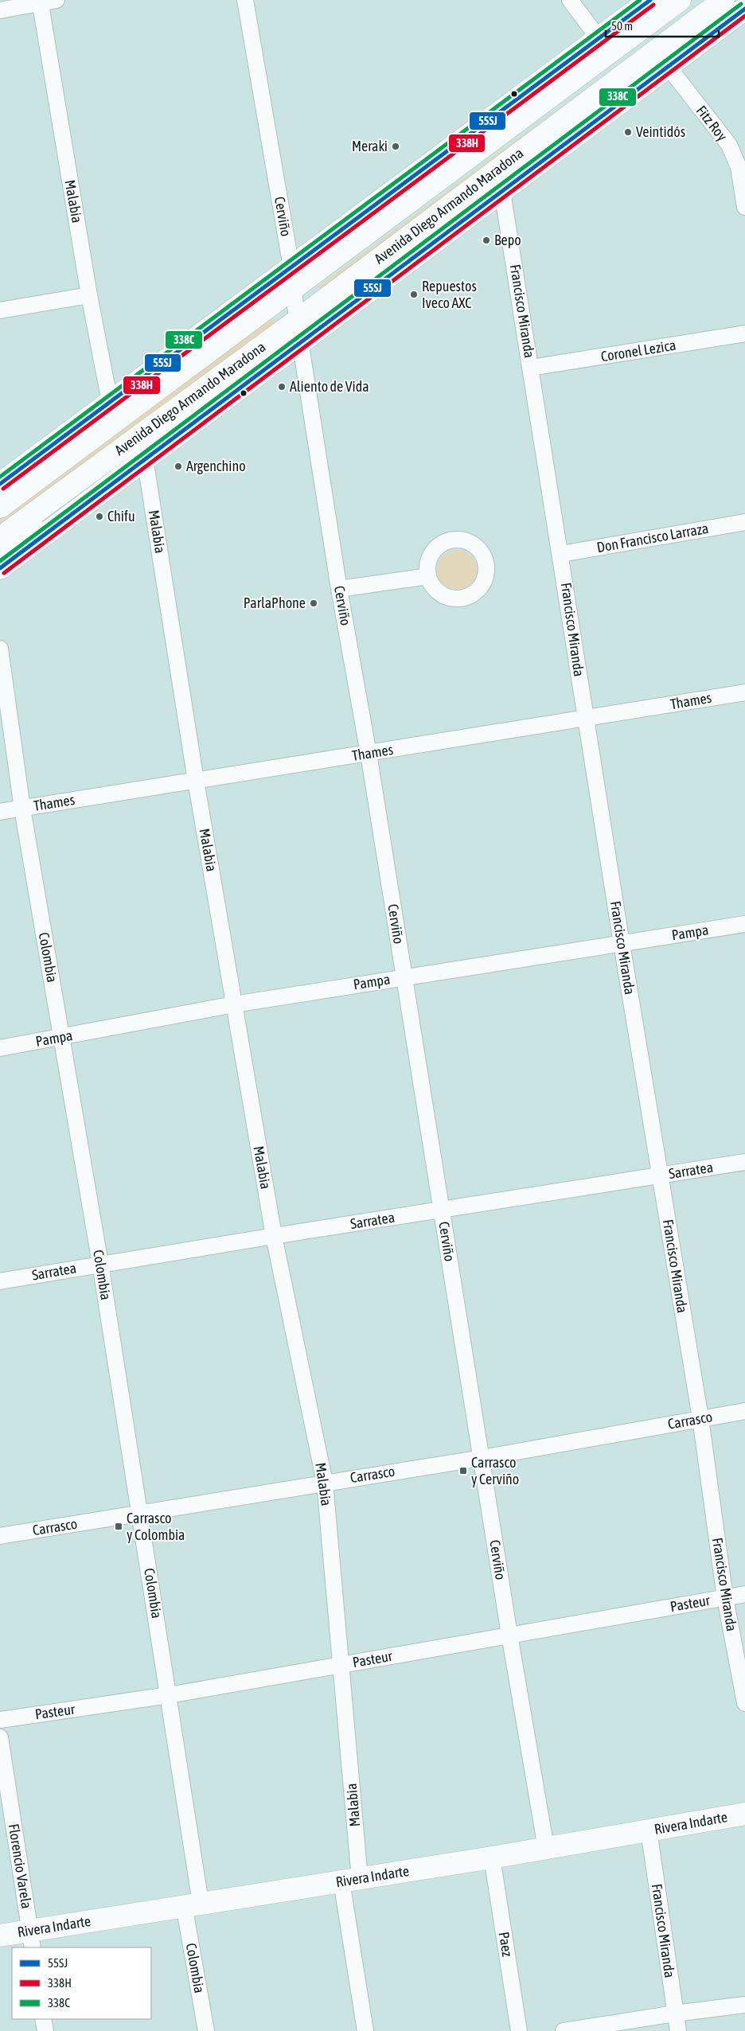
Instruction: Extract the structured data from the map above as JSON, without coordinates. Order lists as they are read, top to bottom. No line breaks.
{"streets":{"street":["Fitz Roy","Malabia","Avenida Diego Armando Maradona","Cerviño","Francisco Miranda","Coronel Lezica","Don Francisco Larraza","Thames","Pampa","Colombia","Sarratea","Carrasco","Pasteur","Rivera Indarte","Florencio Varela","Paez"]},"crossings":[["Fitz Roy","Avenida Diego Armando Maradona"],["Malabia","Avenida Diego Armando Maradona"],["Malabia","Thames"],["Malabia","Pampa"],["Malabia","Sarratea"],["Malabia","Carrasco"],["Malabia","Pasteur"],["Malabia","Rivera Indarte"],["Avenida Diego Armando Maradona","Cerviño"],["Avenida Diego Armando Maradona","Francisco Miranda"],["Cerviño","Thames"],["Cerviño","Pampa"],["Cerviño","Sarratea"],["Cerviño","Carrasco"],["Cerviño","Pasteur"],["Cerviño","Rivera Indarte"],["Francisco Miranda","Coronel Lezica"],["Francisco Miranda","Don Francisco Larraza"],["Francisco Miranda","Thames"],["Francisco Miranda","Pampa"],["Francisco Miranda","Sarratea"],["Francisco Miranda","Carrasco"],["Francisco Miranda","Pasteur"],["Francisco Miranda","Rivera Indarte"],["Thames","Colombia"],["Pampa","Colombia"],["Colombia","Sarratea"],["Colombia","Carrasco"],["Colombia","Pasteur"],["Colombia","Rivera Indarte"],["Rivera Indarte","Florencio Varela"],["Rivera Indarte","Paez"]],"places":{"other":["Veintidós","Meraki","Bepo","Repuestos Iveco AXC","Aliento de Vida","Argenchino","Chifu","ParlaPhone"],"transit":["Carrasco y Cerviño","Carrasco y Colombia"]},"lines":["transit line 55SJ","transit line 338C","transit line 338H"],"legend":["55SJ","338H","338C"],"scale_bar":"50 m"}
